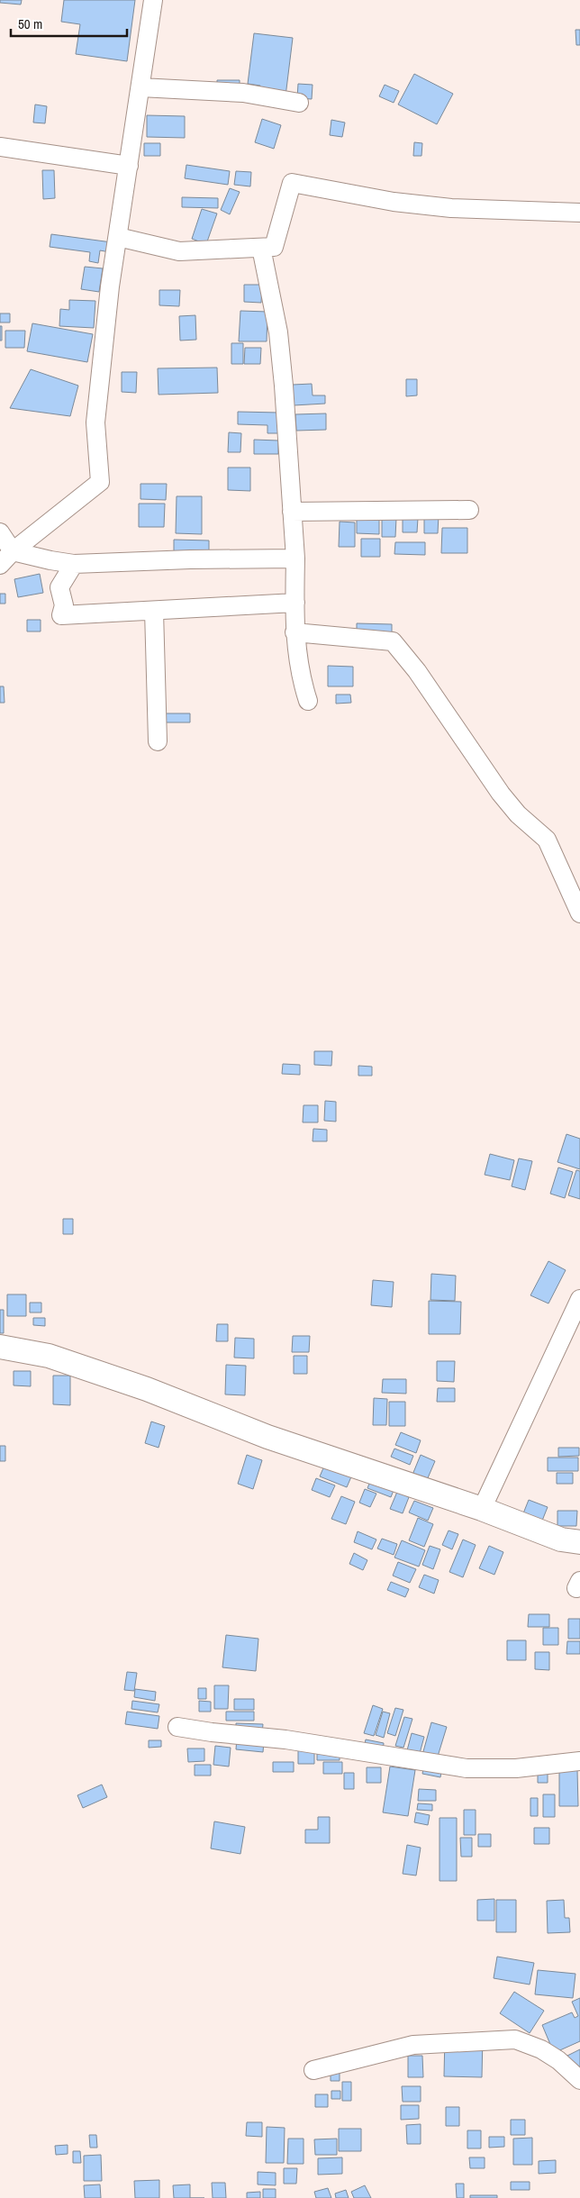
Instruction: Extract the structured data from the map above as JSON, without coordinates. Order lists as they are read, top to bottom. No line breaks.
{"scale_bar":"50 m"}
